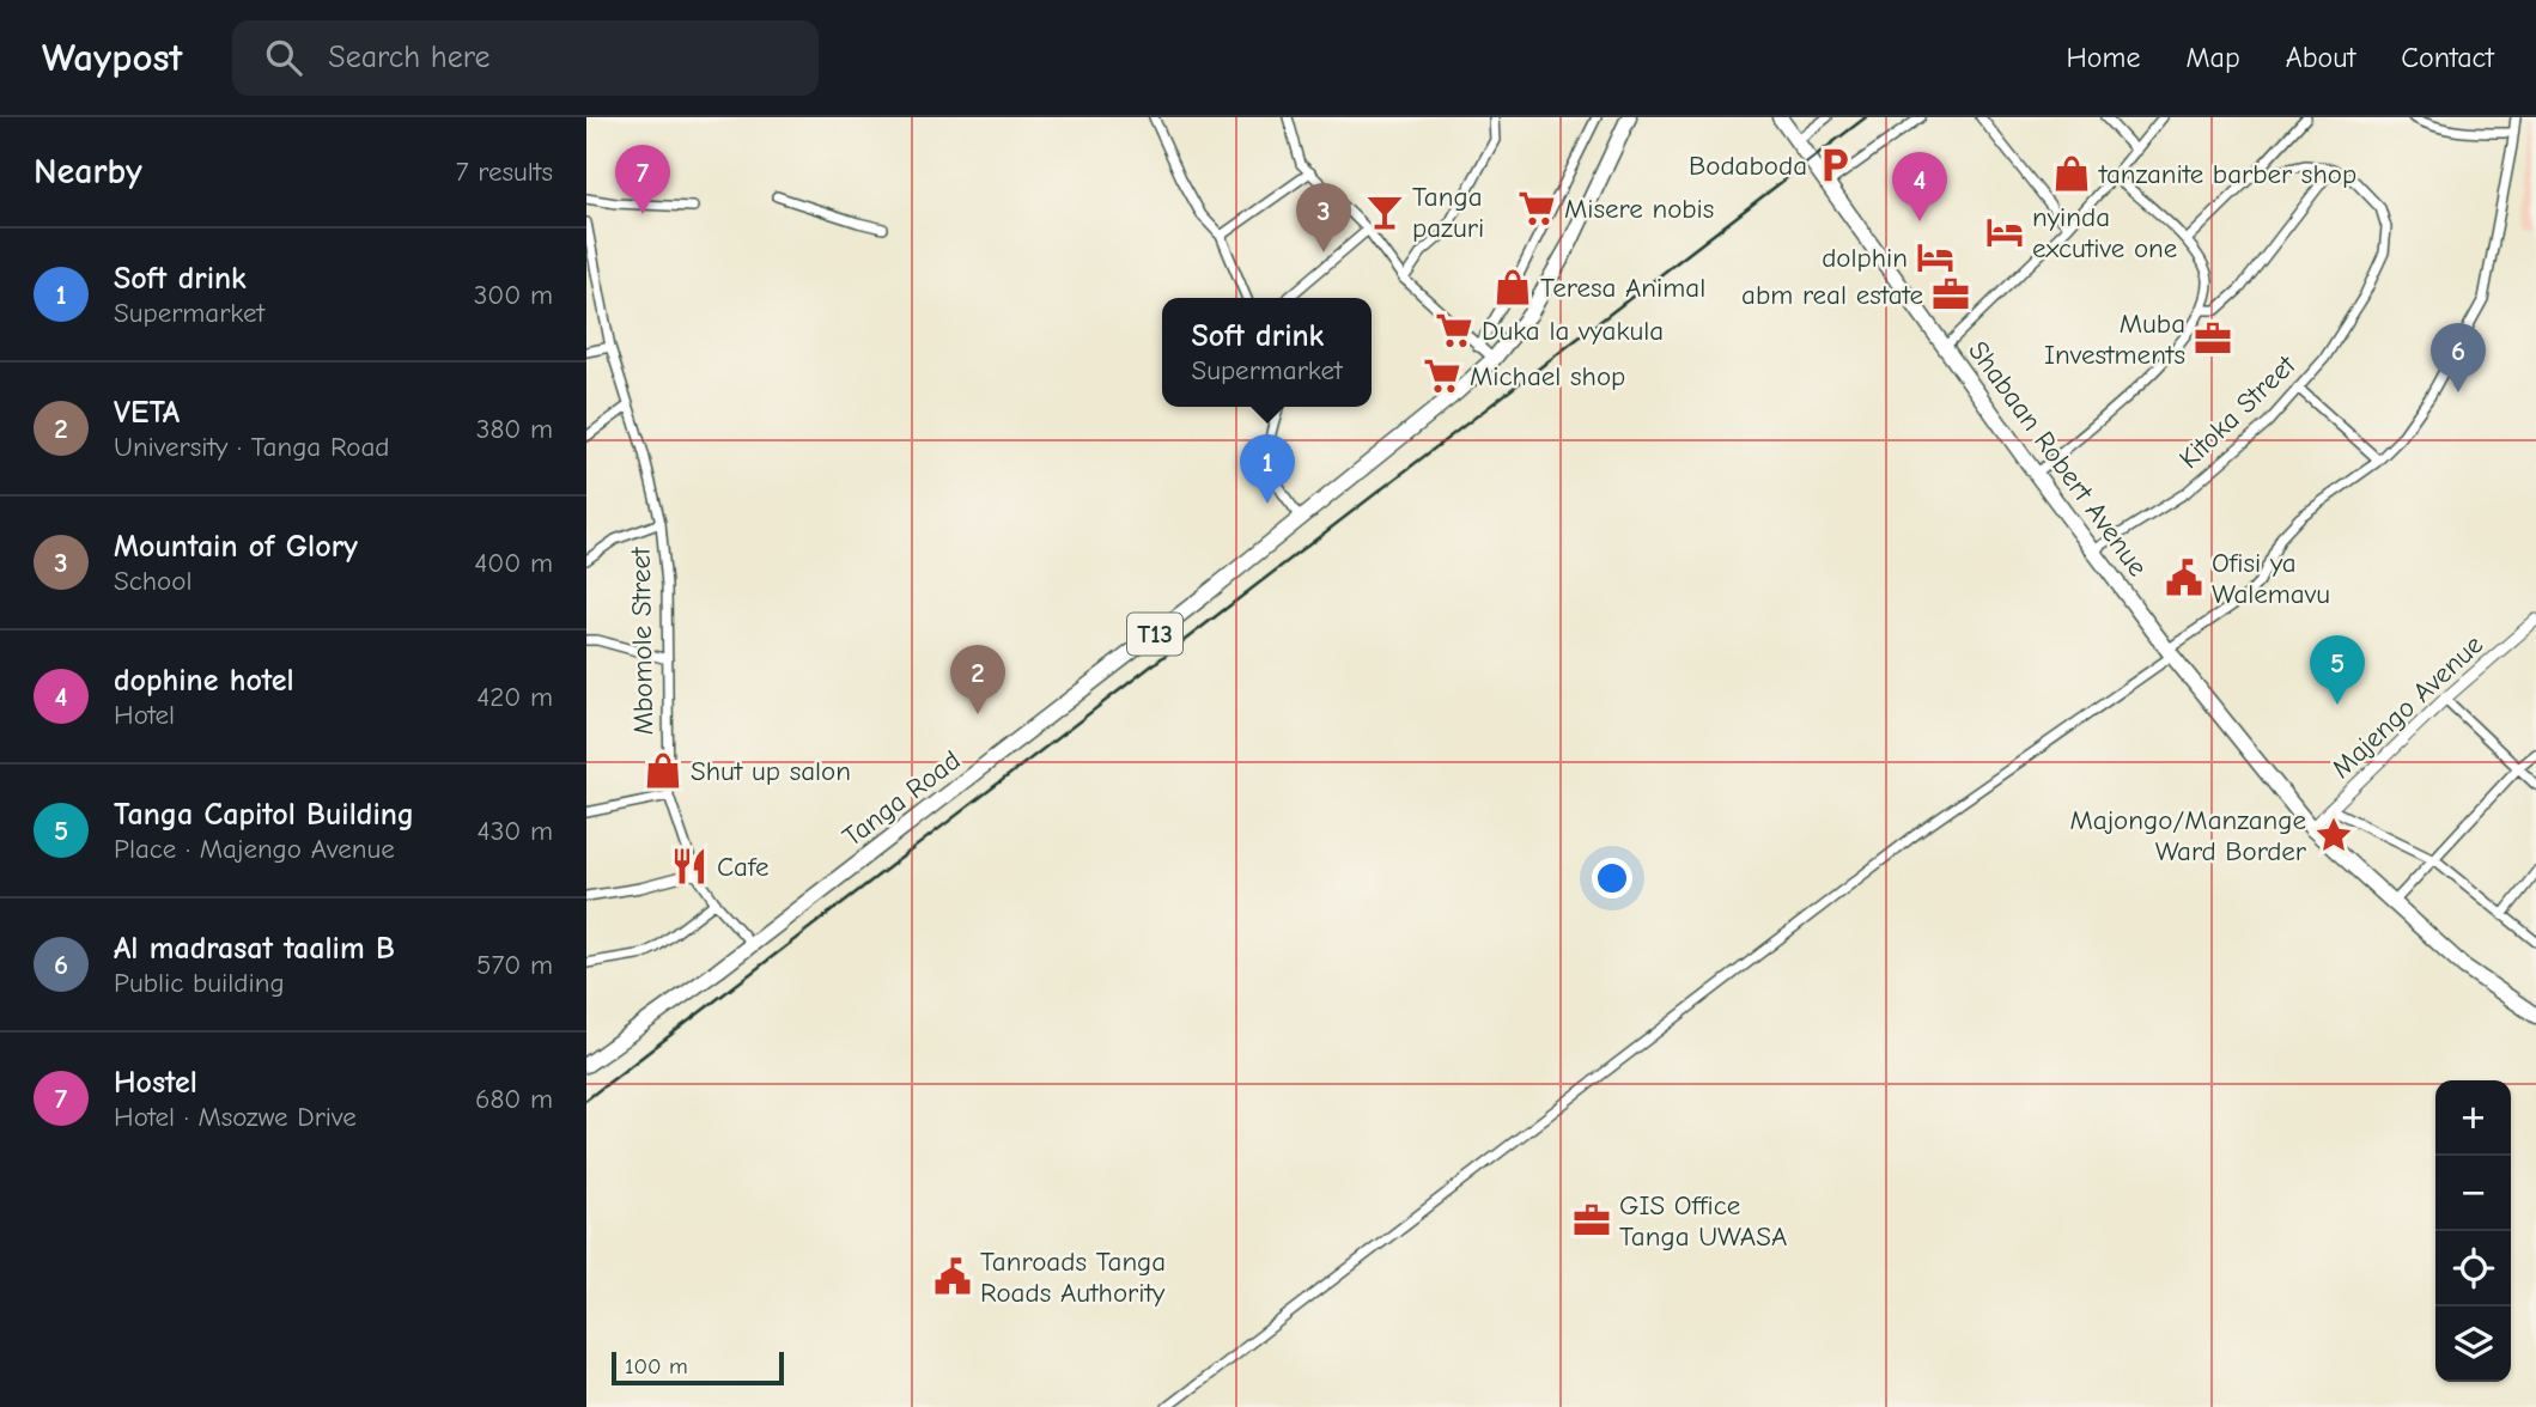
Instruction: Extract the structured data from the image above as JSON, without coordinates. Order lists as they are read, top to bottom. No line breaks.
{"streets":{"main road":["Shabaan Robert Avenue","T13","Tanga Road"],"street":["Kitoka Street","Mbomole Street","Majengo Avenue"]},"crossings":[["Kitoka Street","Shabaan Robert Avenue"],["Shabaan Robert Avenue","Majengo Avenue"],["Mbomole Street","Tanga Road"]],"places":{"parking":["Bodaboda"],"shop":["tanzanite barber shop","Teresa Animal","Shut up salon"],"supermarket":["Misere nobis","Duka la vyakula","Michael shop"],"bar":["Tanga pazuri"],"hotel":["nyinda excutive one","dolphin"],"office":["abm real estate","Muba Investments","GIS Office Tanga UWASA"],"public building":["Ofisi ya Walemavu","Tanroads Tanga Roads Authority"],"place":["Majongo/Manzange Ward Border"],"restaurant":["Cafe"]},"scale_bar":"100 m","page":{"header":"Waypost","search":"Search here","nav":["Home","Map","About","Contact"],"heading":["Nearby","7 results"],"pins":["7","4","3","6","1","5","2"],"list":[{"mark":"1","name":"Soft drink","note":"Supermarket","value":"300 m"},{"mark":"2","name":"VETA","note":"University · Tanga Road","value":"380 m"},{"mark":"3","name":"Mountain of Glory","note":"School","value":"400 m"},{"mark":"4","name":"dophine hotel","note":"Hotel","value":"420 m"},{"mark":"5","name":"Tanga Capitol Building","note":"Place · Majengo Avenue","value":"430 m"},{"mark":"6","name":"Al madrasat taalim B","note":"Public building","value":"570 m"},{"mark":"7","name":"Hostel","note":"Hotel · Msozwe Drive","value":"680 m"}],"popup":["Soft drink","Supermarket"],"map_buttons":["+","−"],"scale":"100 m"}}
